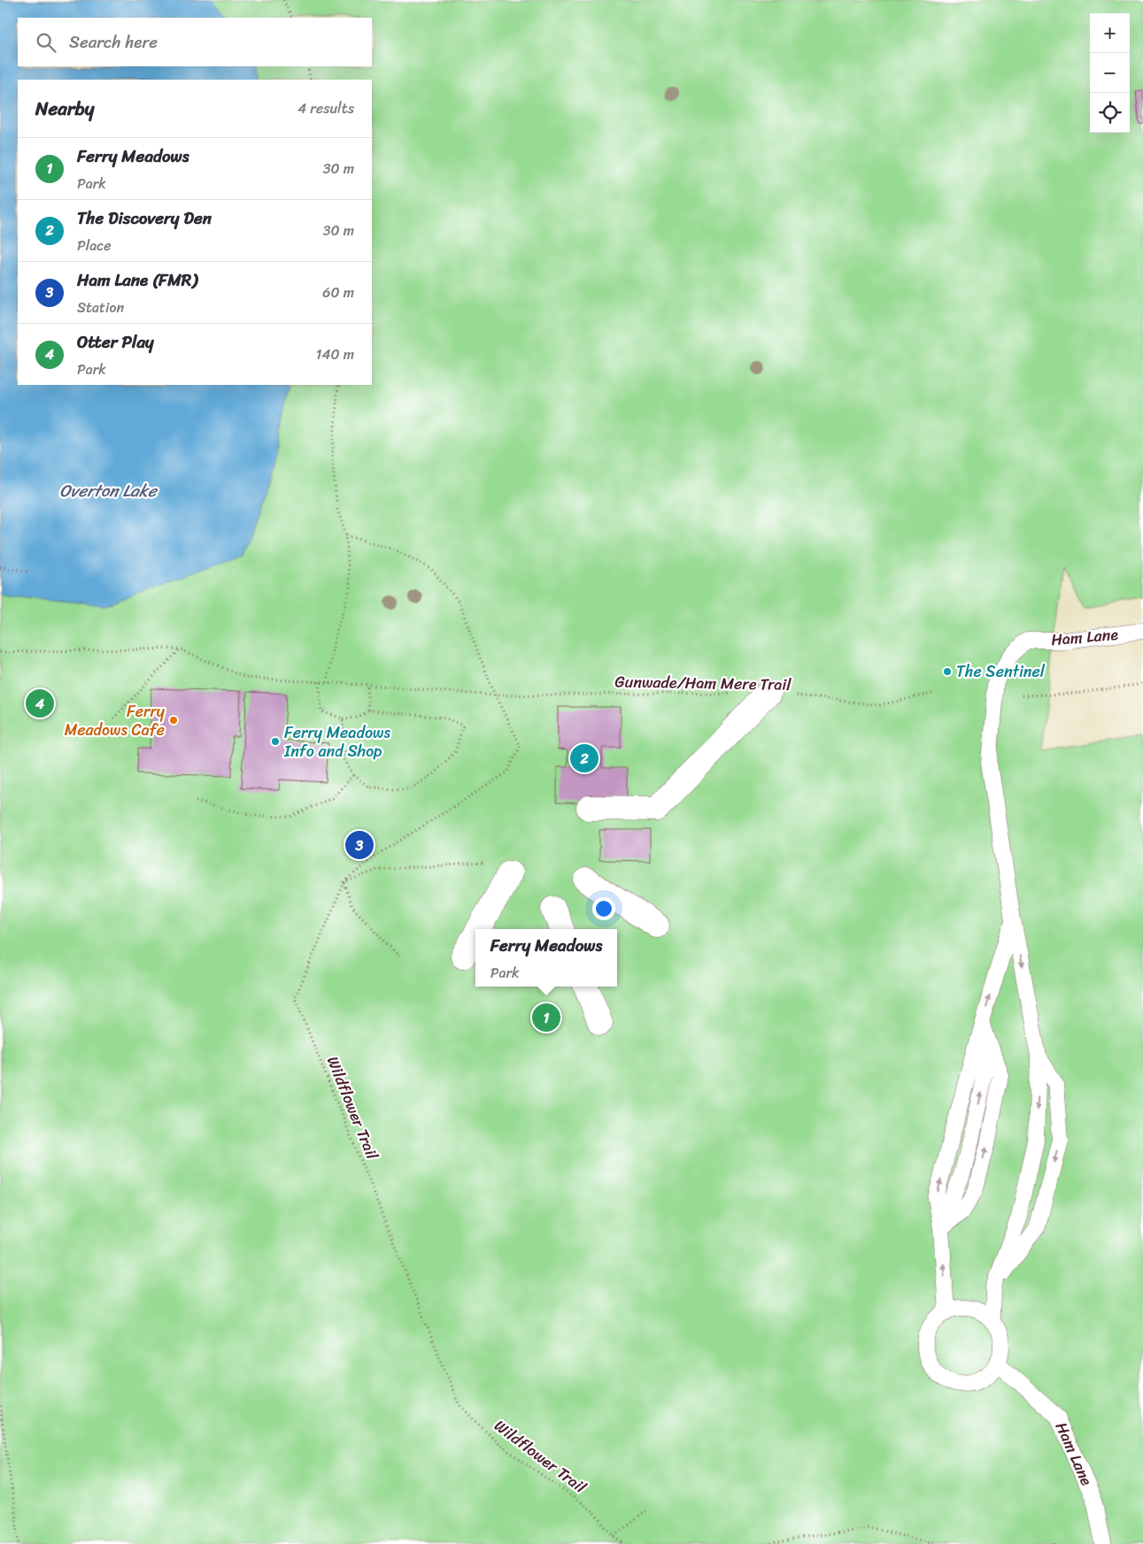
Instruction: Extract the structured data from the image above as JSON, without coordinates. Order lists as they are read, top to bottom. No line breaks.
{"streets":{"lane":["Ham Lane"],"path":["Gunwade/Ham Mere Trail","Wildflower Trail"]},"crossings":[["Gunwade/Ham Mere Trail","Wildflower Trail"]],"water":["Overton Lake"],"places":["The Sentinel","Ferry Meadows Cafe","Ferry Meadows Info and Shop"],"page":{"map_buttons":["+","−"],"search":"Search here","heading":["Nearby","4 results"],"list":[{"mark":"1","name":"Ferry Meadows","note":"Park","value":"30 m"},{"mark":"2","name":"The Discovery Den","note":"Place","value":"30 m"},{"mark":"3","name":"Ham Lane (FMR)","note":"Station","value":"60 m"},{"mark":"4","name":"Otter Play","note":"Park","value":"140 m"}],"pins":["4","2","3","1"],"popup":["Ferry Meadows","Park"]}}
